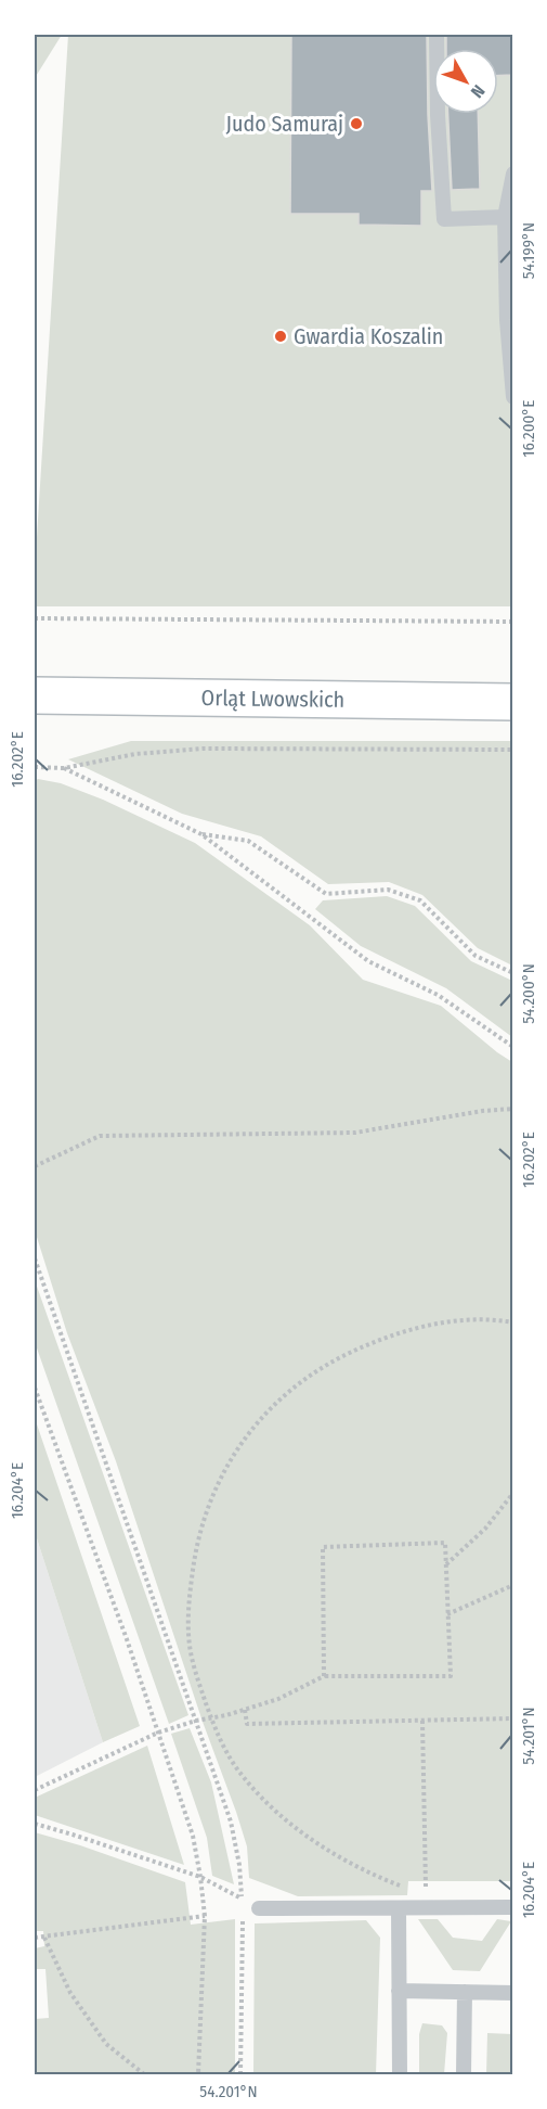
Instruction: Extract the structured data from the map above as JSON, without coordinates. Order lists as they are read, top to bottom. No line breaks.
{"streets":{"main road":["Orląt Lwowskich"]},"places":["Judo Samuraj","Gwardia Koszalin"],"north":"bottom right","coordinates":["54.199°N","16.200°E","16.202°E","54.200°N","16.204°E","54.201°N"]}
